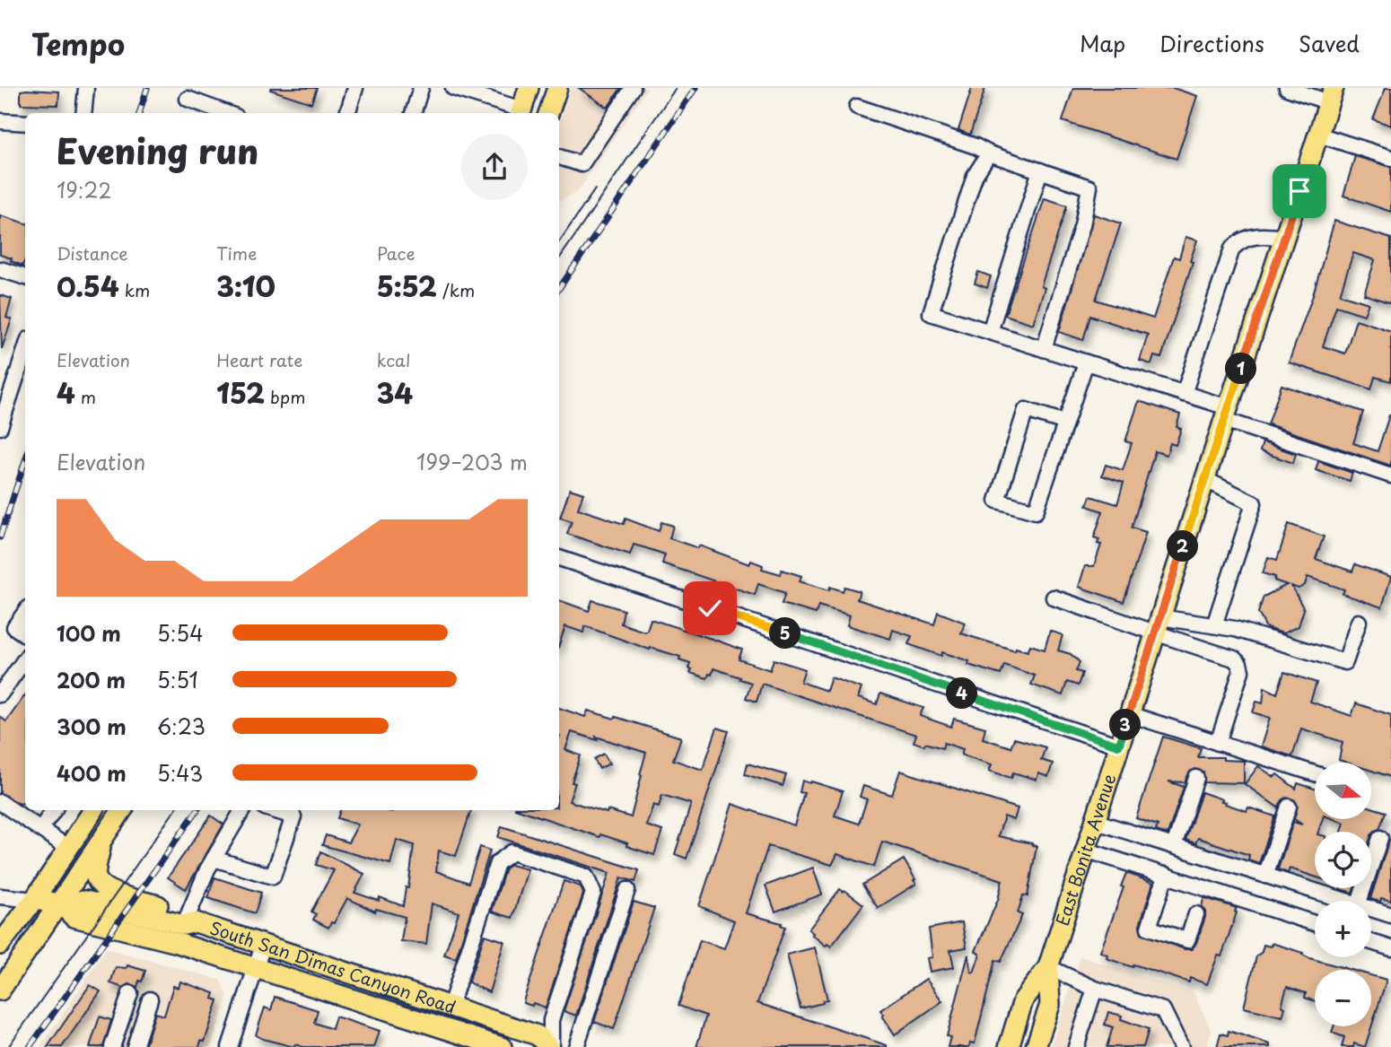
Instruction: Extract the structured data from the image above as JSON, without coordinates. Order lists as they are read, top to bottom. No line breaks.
{"streets":{"main road":["East Bonita Avenue","South San Dimas Canyon Road"]},"north":"right","page":{"header":"Tempo","nav":["Map","Directions","Saved"],"heading":["Evening run","19:22"],"stats":[["Distance","0.54 km"],["Time","3:10"],["Pace","5:52 /km"],["Elevation","4 m"],["Heart rate","152 bpm"],["kcal","34"]],"pins":["1","2","5","4","3"],"chart":["Elevation","199–203 m"],"list":[{"name":"100 m","note":"5:54"},{"name":"200 m","note":"5:51"},{"name":"300 m","note":"6:23"},{"name":"400 m","note":"5:43"}],"map_buttons":["+","−"]}}
